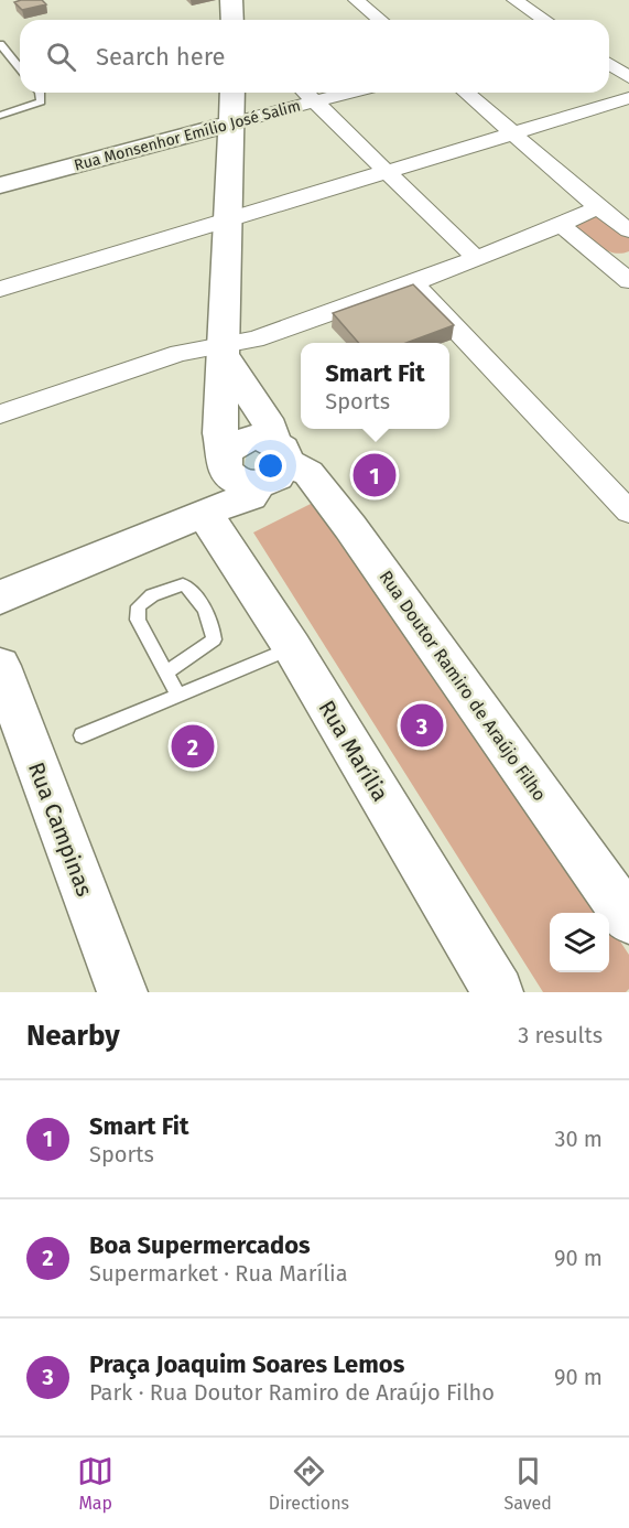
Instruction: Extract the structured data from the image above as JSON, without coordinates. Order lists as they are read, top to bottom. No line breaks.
{"streets":{"street":["Rua Monsenhor Emílio José Salim","Rua Doutor Ramiro de Araújo Filho","Rua Marília","Rua Campinas"]},"page":{"search":"Search here","popup":["Smart Fit","Sports"],"pins":["1","3","2"],"heading":["Nearby","3 results"],"list":[{"mark":"1","name":"Smart Fit","note":"Sports","value":"30 m"},{"mark":"2","name":"Boa Supermercados","note":"Supermarket · Rua Marília","value":"90 m"},{"mark":"3","name":"Praça Joaquim Soares Lemos","note":"Park · Rua Doutor Ramiro de Araújo Filho","value":"90 m"}],"nav":["Map","Directions","Saved"]}}
